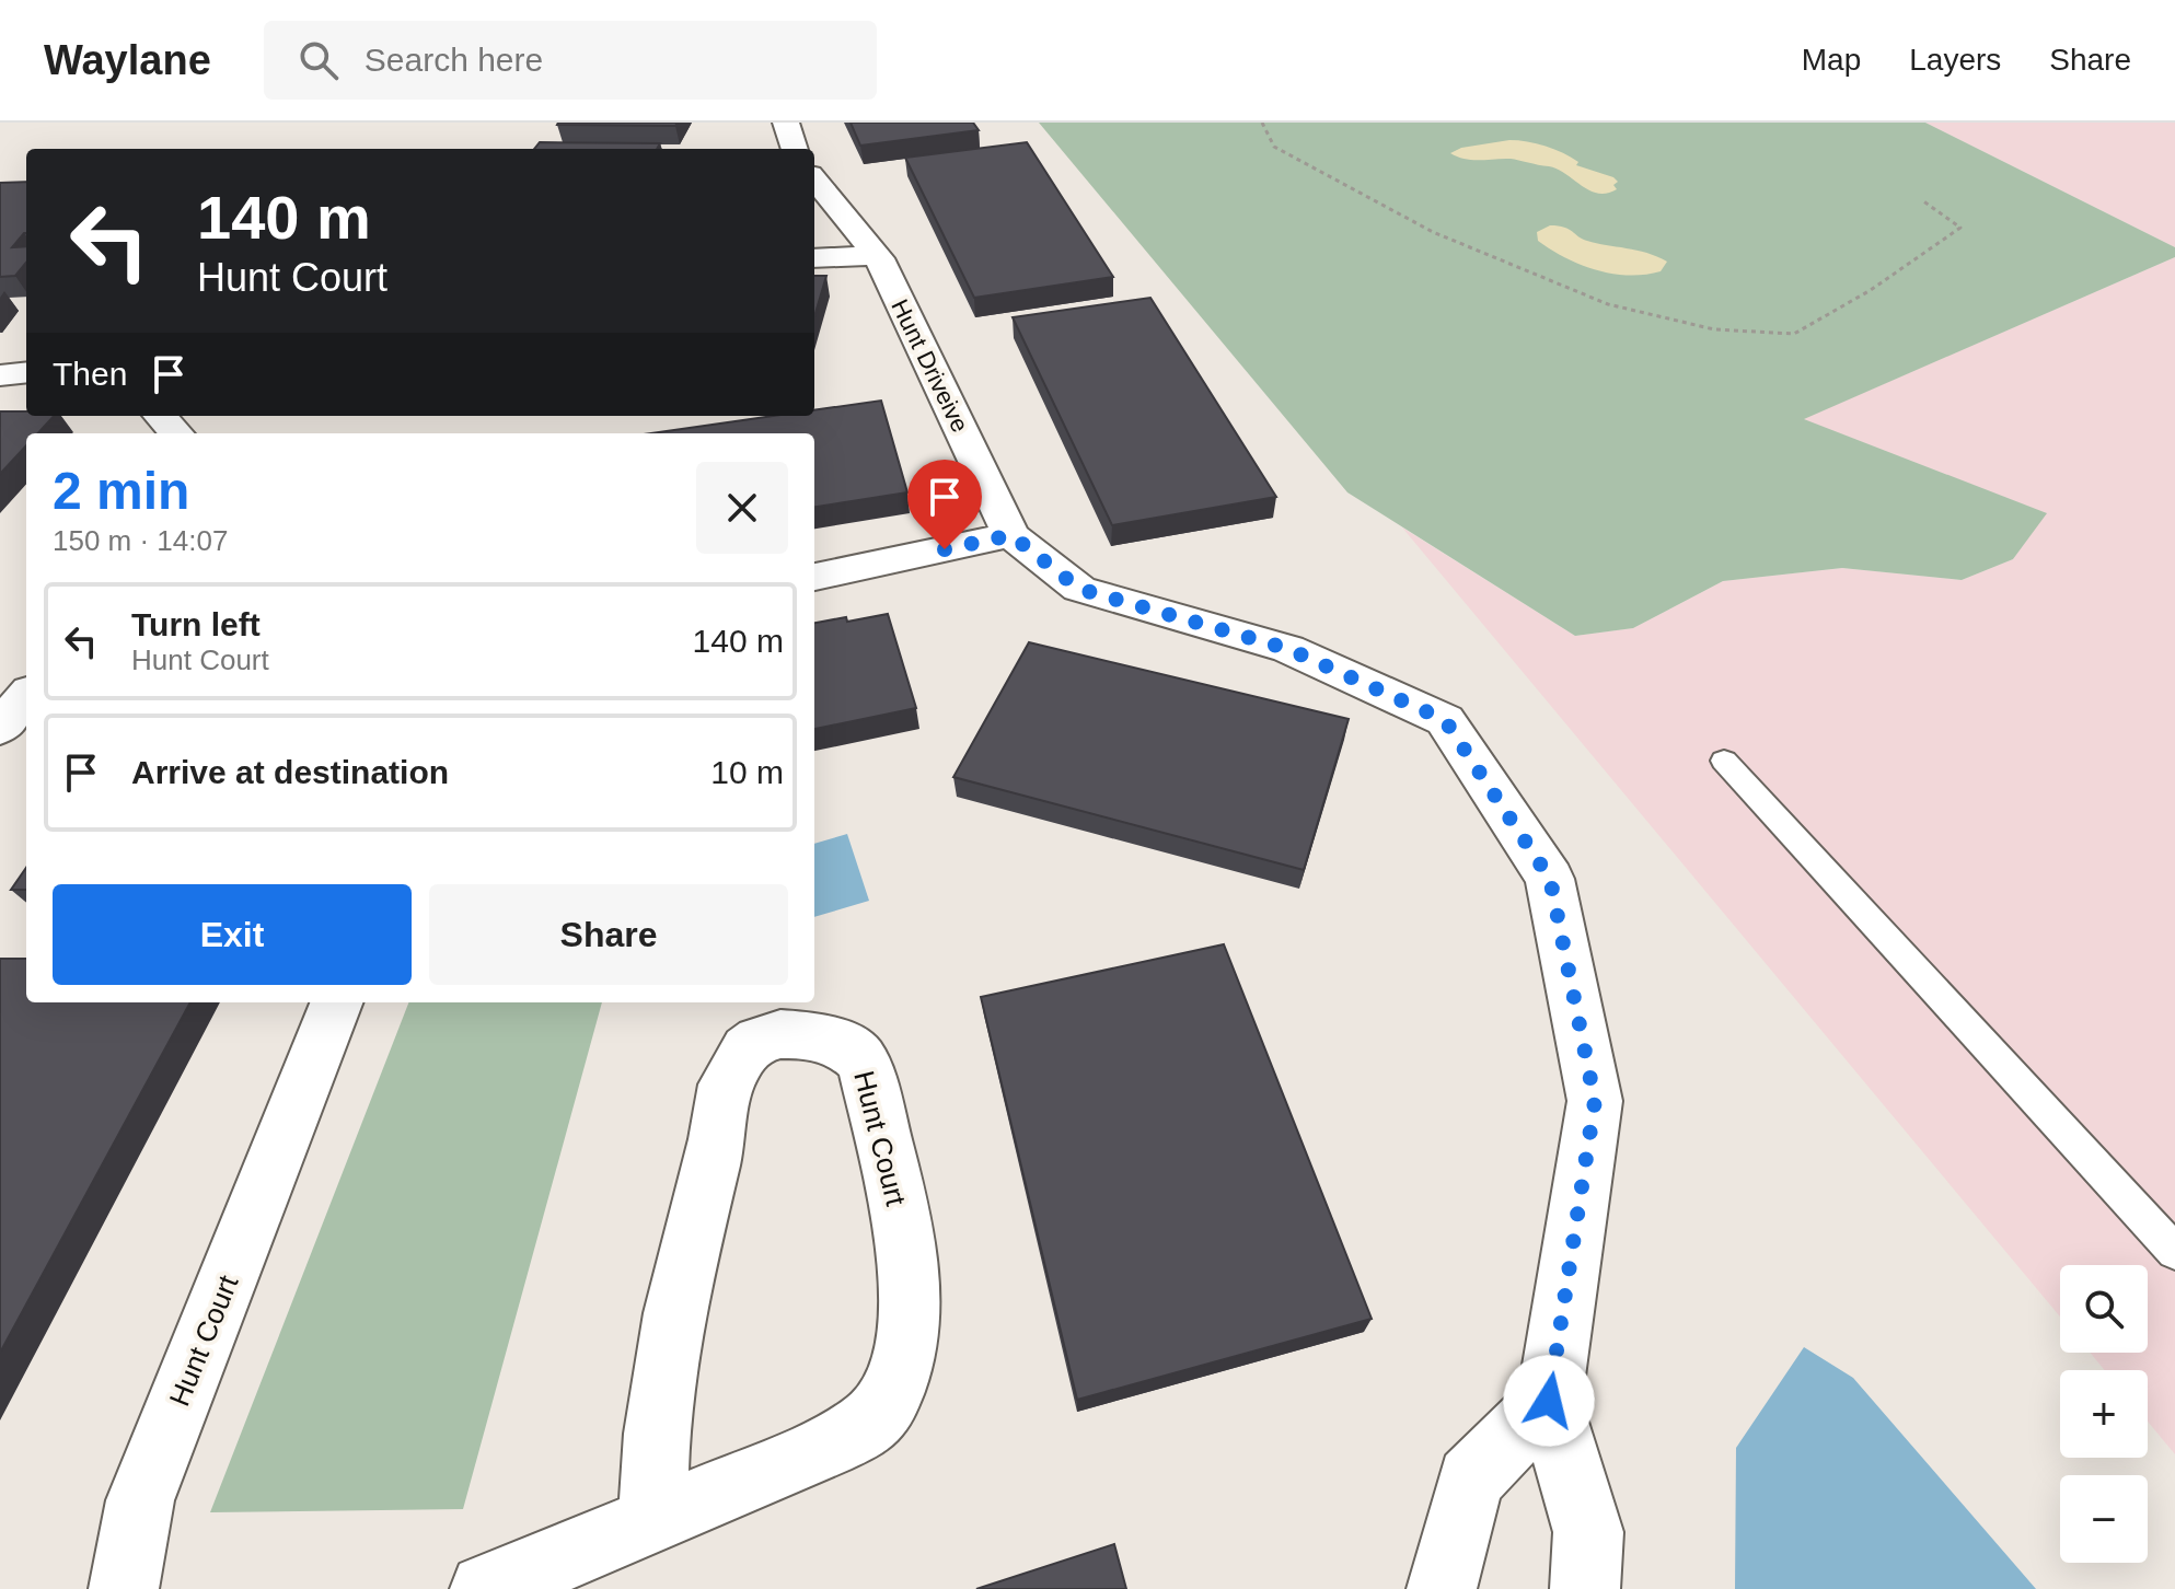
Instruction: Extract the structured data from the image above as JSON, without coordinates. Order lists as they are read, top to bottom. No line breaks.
{"streets":{"street":["Hunt Driveive","Hunt Court"]},"page":{"header":"Waylane","search":"Search here","nav":["Map","Layers","Share"],"turn":["140 m","Hunt Court"],"then":"Then","heading":["2 min","150 m · 14:07"],"list":[{"name":"Turn left","note":"Hunt Court","value":"140 m"},{"name":"Arrive at destination","value":"10 m"}],"buttons":["Exit","Share"],"map_buttons":["+","−"]}}
